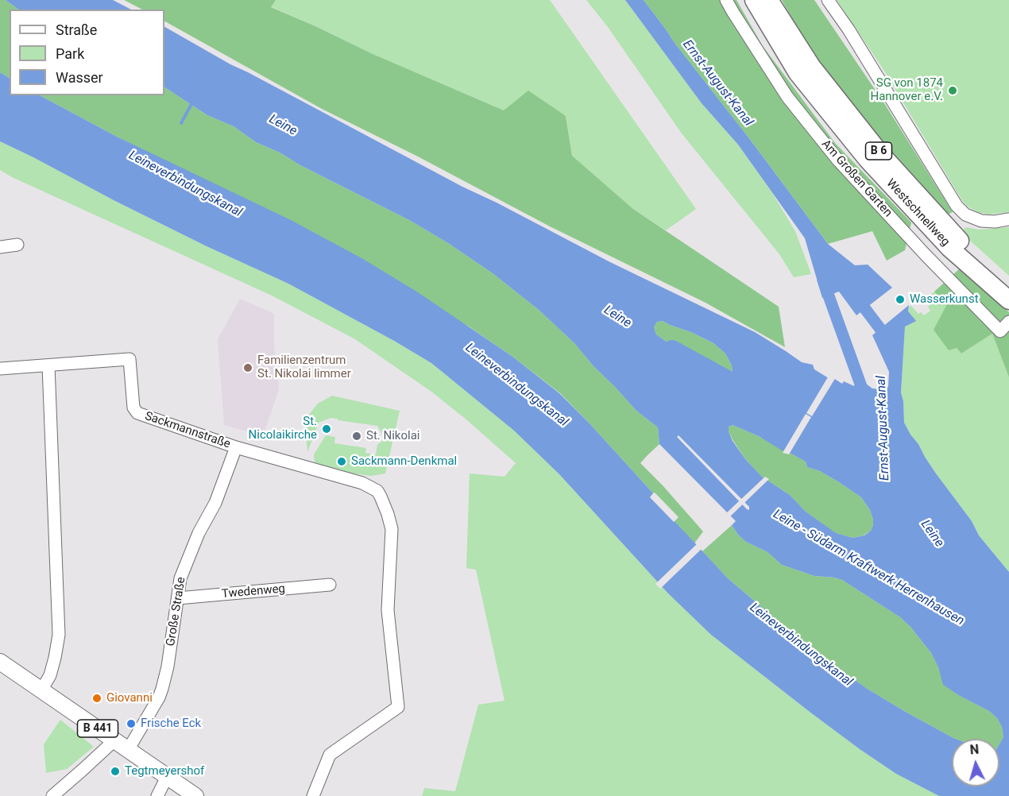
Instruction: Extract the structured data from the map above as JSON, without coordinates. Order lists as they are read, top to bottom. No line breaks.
{"streets":{"highway":["B 6","Westschnellweg"],"main road":["B 441"],"street":["Am Großen Garten","Sackmannstraße","Twedenweg","Große Straße"]},"crossings":[["Sackmannstraße","Große Straße"],["Twedenweg","Große Straße"],["Große Straße","B 441"]],"water":["Ernst-August-Kanal","Leine","Leineverbindungskanal","Leine - Südarm Kraftwerk Herrenhausen"],"places":["SG von 1874 Hannover e.V.","Wasserkunst","Familienzentrum St. Nikolai limmer","St. Nicolaikirche","St. Nikolai","Sackmann-Denkmal","Giovanni","Frische Eck","Tegtmeyershof"],"legend":["Straße","Park","Wasser"],"north":"top"}
